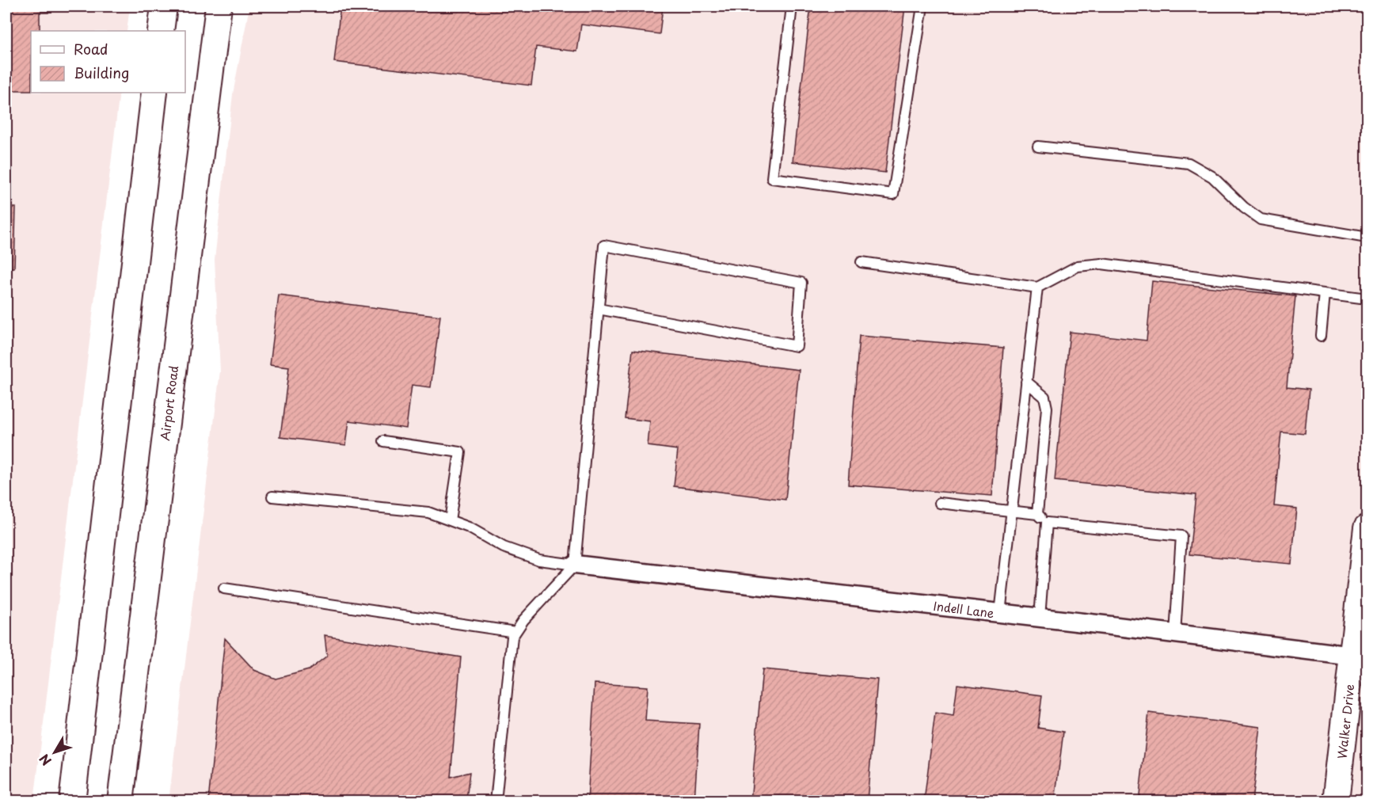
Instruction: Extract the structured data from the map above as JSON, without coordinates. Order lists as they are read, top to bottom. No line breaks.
{"streets":{"main road":["Airport Road","Walker Drive"],"street":["Indell Lane"]},"crossings":[["Indell Lane","Walker Drive"]],"legend":["Road","Building"],"north":"bottom left"}
